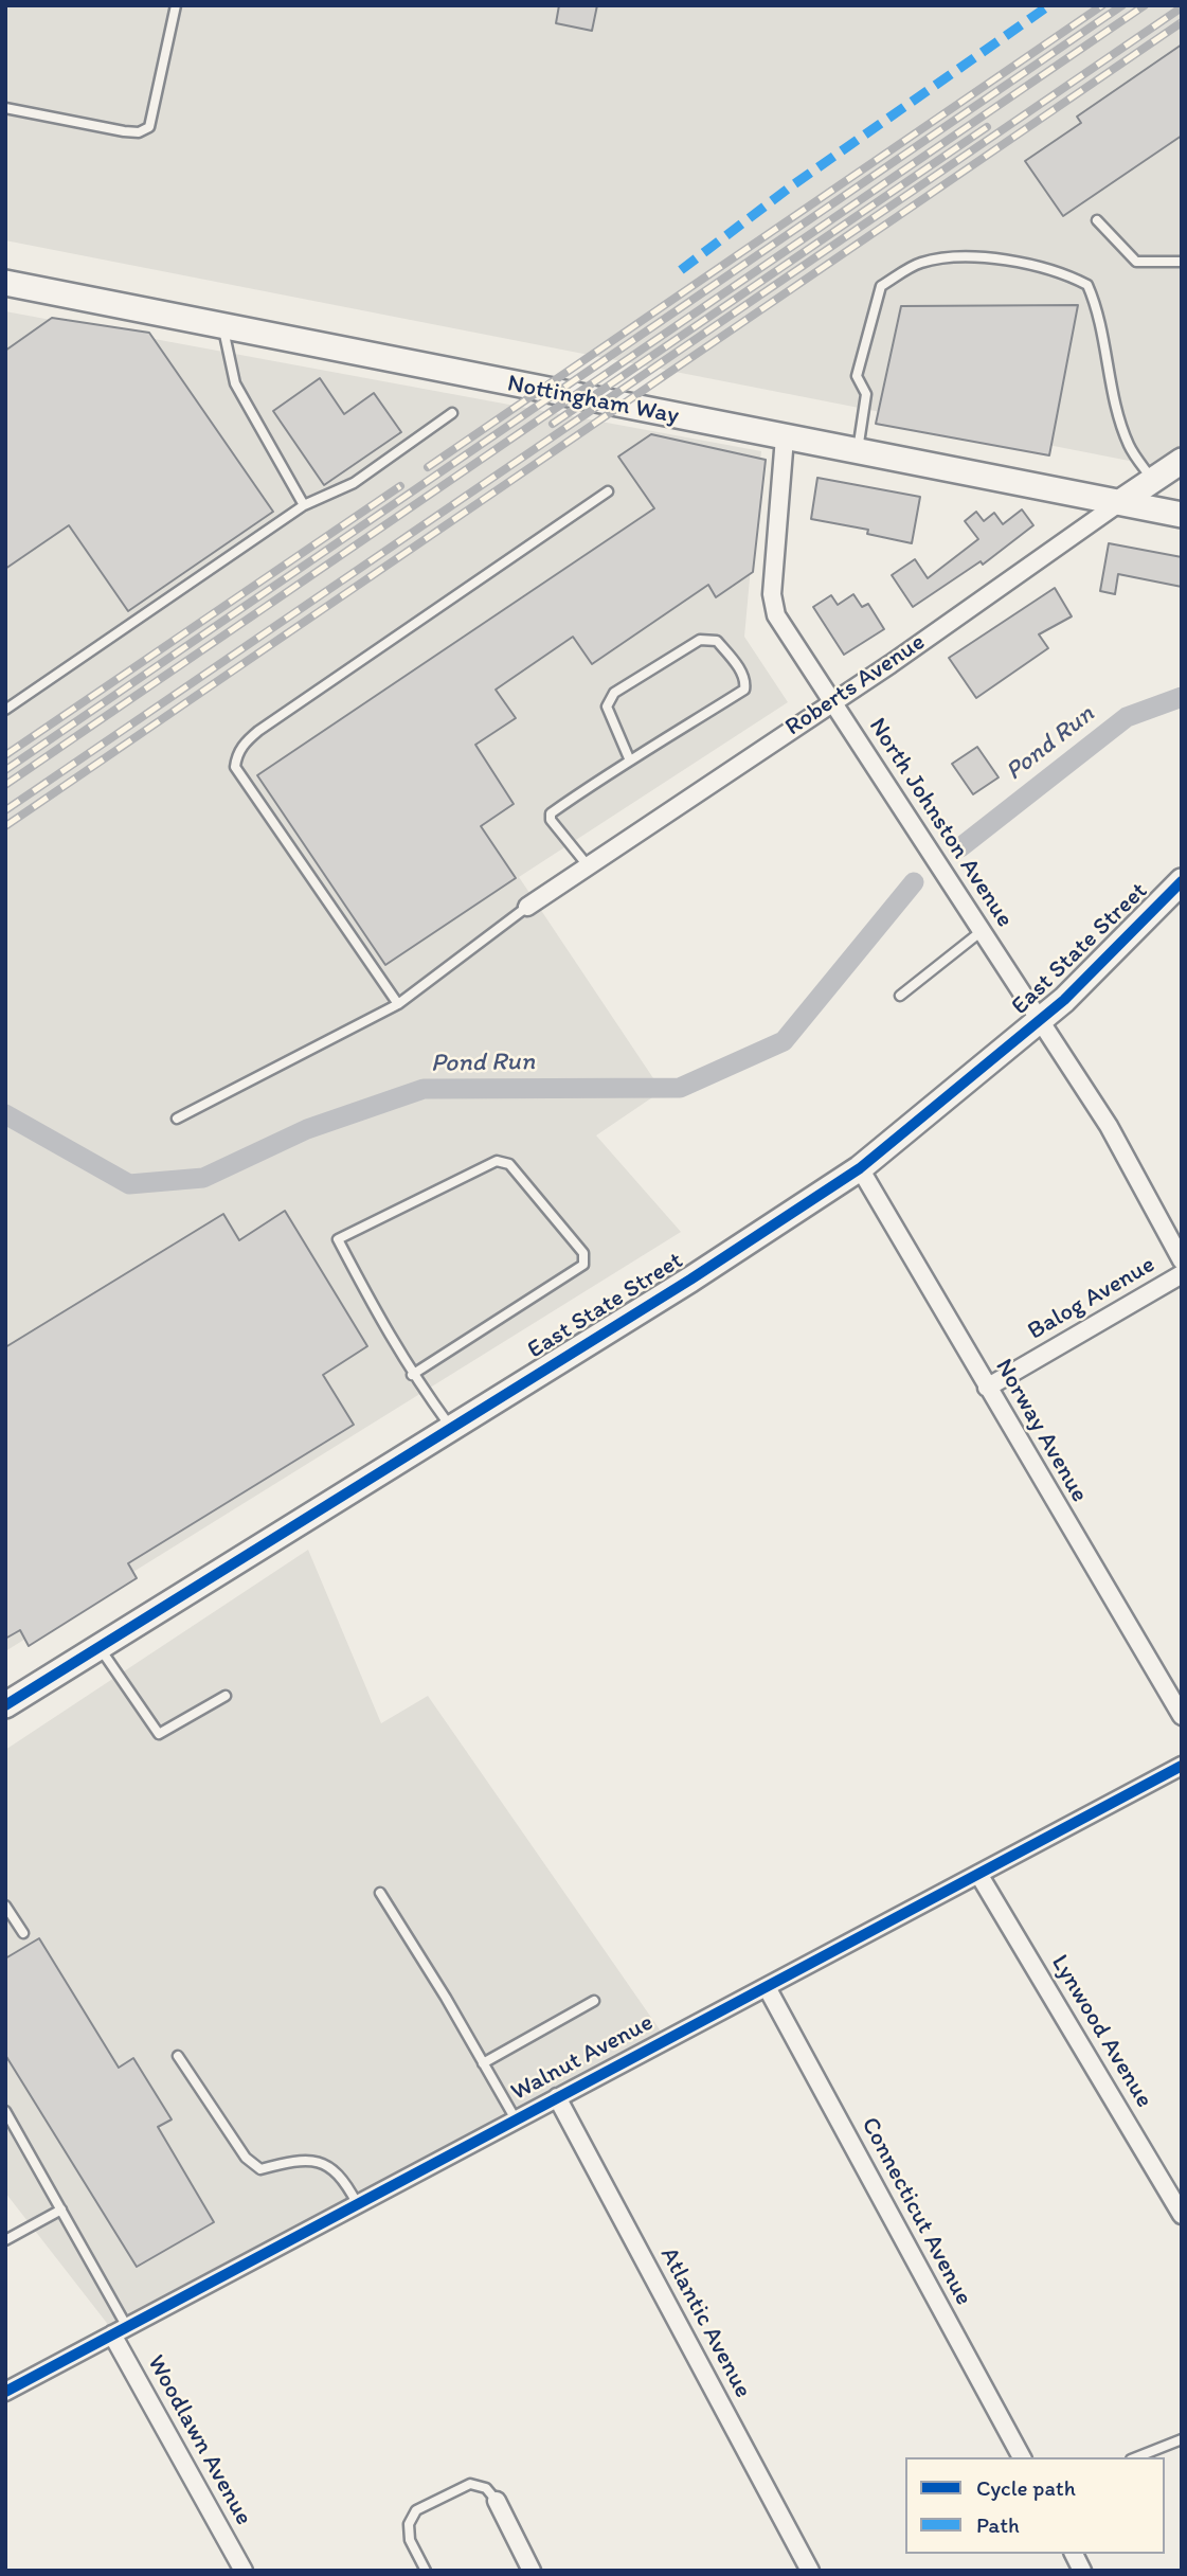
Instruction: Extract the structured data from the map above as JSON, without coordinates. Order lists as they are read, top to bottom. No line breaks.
{"streets":{"street":["Nottingham Way","Roberts Avenue","North Johnston Avenue","East State Street","Balog Avenue","Norway Avenue","Lynwood Avenue","Walnut Avenue","Connecticut Avenue","Atlantic Avenue","Woodlawn Avenue"]},"crossings":[["Nottingham Way","Roberts Avenue"],["Nottingham Way","North Johnston Avenue"],["Roberts Avenue","North Johnston Avenue"],["North Johnston Avenue","East State Street"],["East State Street","Norway Avenue"],["Balog Avenue","Norway Avenue"],["Lynwood Avenue","Walnut Avenue"],["Walnut Avenue","Connecticut Avenue"],["Walnut Avenue","Atlantic Avenue"],["Walnut Avenue","Woodlawn Avenue"]],"water":["Pond Run"],"legend":["Cycle path","Path"]}
